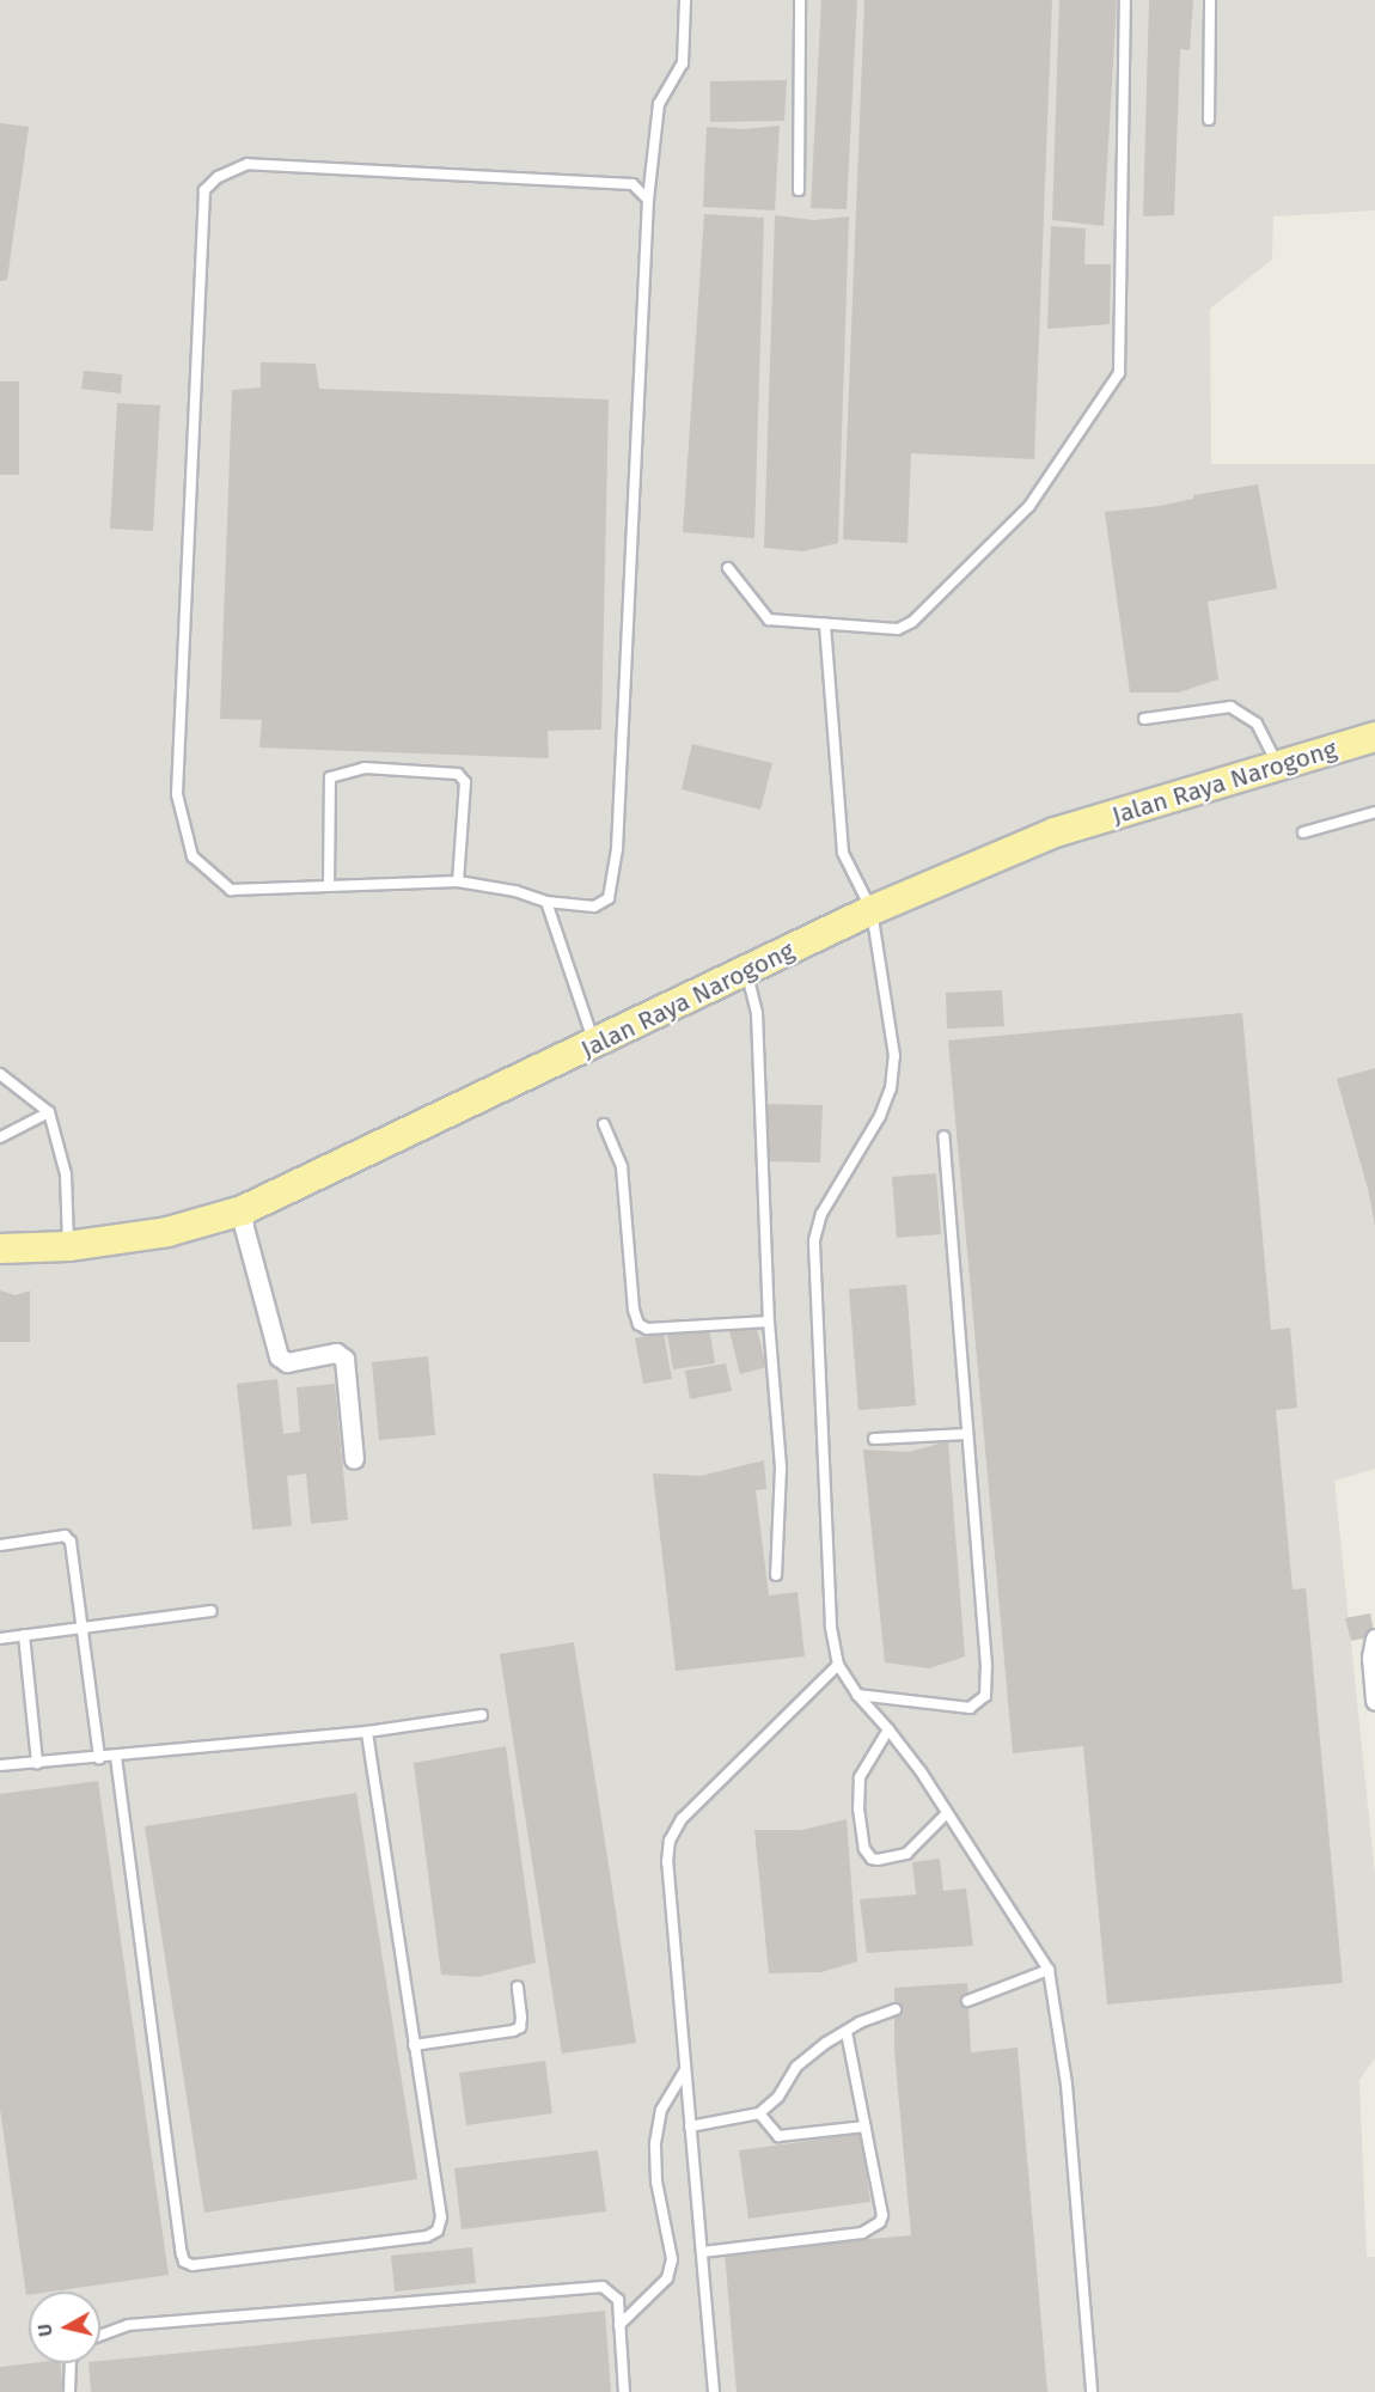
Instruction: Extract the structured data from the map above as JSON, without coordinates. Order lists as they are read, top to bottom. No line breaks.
{"streets":{"main road":["Jalan Raya Narogong"]},"north":"left"}
